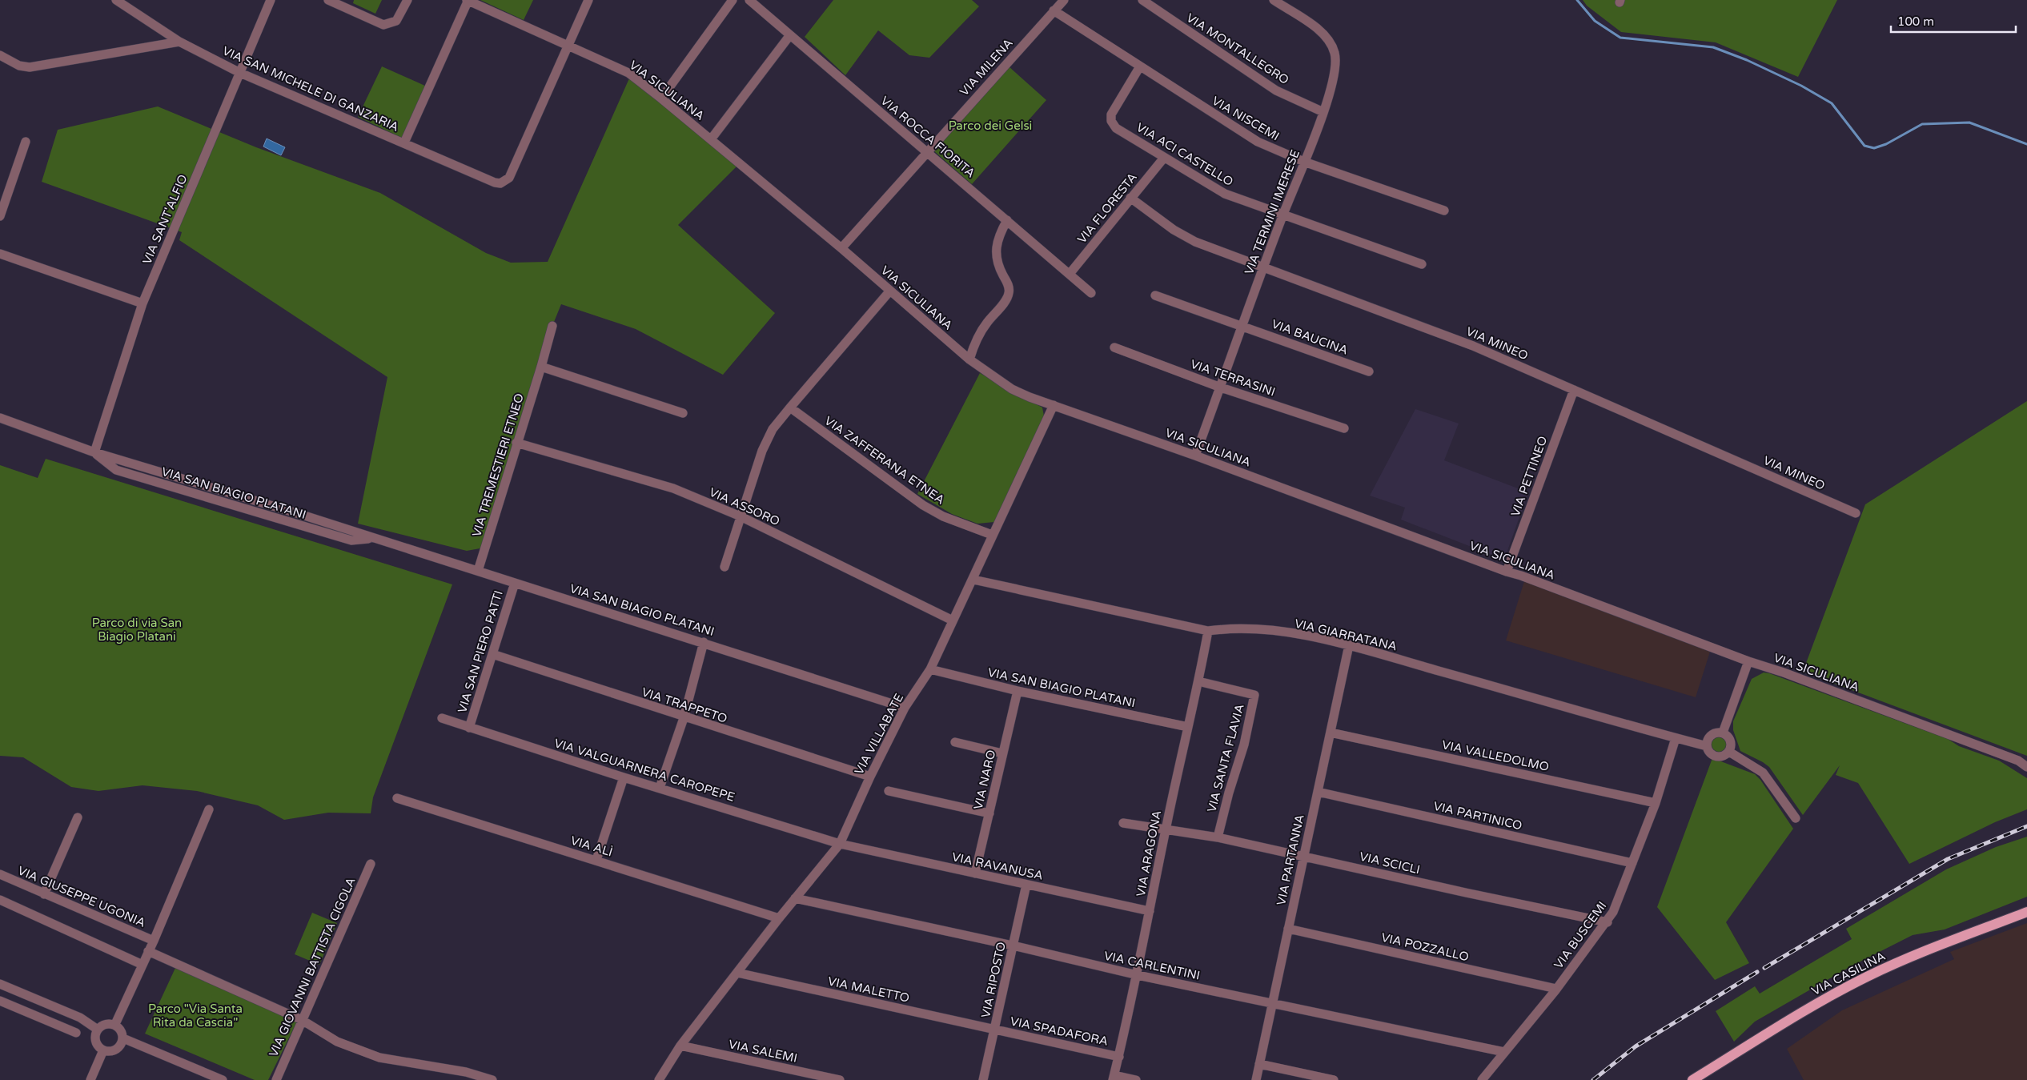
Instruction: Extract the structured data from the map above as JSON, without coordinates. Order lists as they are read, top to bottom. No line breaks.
{"streets":{"main road":["VIA CASILINA"],"street":["VIA MONTALLEGRO","VIA MILENA","VIA SAN MICHELE DI GANZARIA","VIA SICULIANA","VIA NISCEMI","VIA ROCCA FIORITA","VIA ACI CASTELLO","VIA FLORESTA","VIA TERMINI IMERESE","VIA SANT'ALFIO","VIA BAUCINA","VIA MINEO","VIA TERRASINI","VIA ZAFFERANA ETNEA","VIA TREMESTIERI ETNEO","VIA PETTINEO","VIA SAN BIAGIO PLATANI","VIA ASSORO","VIA GIARRATANA","VIA SAN PIERO PATTI","VIA TRAPPETO","VIA VILLABATE","VIA VALLEDOLMO","VIA SANTA FLAVIA","VIA VALGUARNERA CAROPEPE","VIA NARO","VIA PARTINICO","VIA ALÌ","VIA ARAGONA","VIA PARTANNA","VIA SCICLI","VIA RAVANUSA","VIA GIUSEPPE UGONIA","VIA BUSCEMI","VIA POZZALLO","VIA CARLENTINI","VIA GIOVANNI BATTISTA CIGOLA","VIA RIPOSTO","VIA MALETTO","VIA SPADAFORA","VIA SALEMI"]},"crossings":[["VIA MONTALLEGRO","VIA TERMINI IMERESE"],["VIA MILENA","VIA SICULIANA"],["VIA MILENA","VIA NISCEMI"],["VIA MILENA","VIA ROCCA FIORITA"],["VIA SAN MICHELE DI GANZARIA","VIA SICULIANA"],["VIA SAN MICHELE DI GANZARIA","VIA SANT'ALFIO"],["VIA SICULIANA","VIA TERMINI IMERESE"],["VIA SICULIANA","VIA PETTINEO"],["VIA SICULIANA","VIA VILLABATE"],["VIA NISCEMI","VIA ACI CASTELLO"],["VIA NISCEMI","VIA TERMINI IMERESE"],["VIA ROCCA FIORITA","VIA FLORESTA"],["VIA ACI CASTELLO","VIA FLORESTA"],["VIA ACI CASTELLO","VIA TERMINI IMERESE"],["VIA FLORESTA","VIA MINEO"],["VIA TERMINI IMERESE","VIA BAUCINA"],["VIA TERMINI IMERESE","VIA MINEO"],["VIA TERMINI IMERESE","VIA TERRASINI"],["VIA SANT'ALFIO","VIA SAN BIAGIO PLATANI"],["VIA MINEO","VIA PETTINEO"],["VIA ZAFFERANA ETNEA","VIA VILLABATE"],["VIA TREMESTIERI ETNEO","VIA SAN BIAGIO PLATANI"],["VIA TREMESTIERI ETNEO","VIA ASSORO"],["VIA SAN BIAGIO PLATANI","VIA SAN PIERO PATTI"],["VIA SAN BIAGIO PLATANI","VIA VILLABATE"],["VIA SAN BIAGIO PLATANI","VIA NARO"],["VIA SAN BIAGIO PLATANI","VIA ARAGONA"],["VIA ASSORO","VIA VILLABATE"],["VIA GIARRATANA","VIA VILLABATE"],["VIA GIARRATANA","VIA ARAGONA"],["VIA GIARRATANA","VIA PARTANNA"],["VIA GIARRATANA","VIA BUSCEMI"],["VIA SAN PIERO PATTI","VIA TRAPPETO"],["VIA SAN PIERO PATTI","VIA VALGUARNERA CAROPEPE"],["VIA TRAPPETO","VIA VILLABATE"],["VIA VILLABATE","VIA VALGUARNERA CAROPEPE"],["VIA VILLABATE","VIA ALÌ"],["VIA VILLABATE","VIA RAVANUSA"],["VIA VILLABATE","VIA CARLENTINI"],["VIA VILLABATE","VIA MALETTO"],["VIA VILLABATE","VIA SALEMI"],["VIA VALLEDOLMO","VIA PARTANNA"],["VIA VALLEDOLMO","VIA BUSCEMI"],["VIA SANTA FLAVIA","VIA ARAGONA"],["VIA SANTA FLAVIA","VIA SCICLI"],["VIA VALGUARNERA CAROPEPE","VIA RAVANUSA"],["VIA NARO","VIA RAVANUSA"],["VIA PARTINICO","VIA PARTANNA"],["VIA PARTINICO","VIA BUSCEMI"],["VIA ARAGONA","VIA SCICLI"],["VIA ARAGONA","VIA RAVANUSA"],["VIA ARAGONA","VIA CARLENTINI"],["VIA ARAGONA","VIA SPADAFORA"],["VIA PARTANNA","VIA SCICLI"],["VIA PARTANNA","VIA POZZALLO"],["VIA PARTANNA","VIA CARLENTINI"],["VIA SCICLI","VIA BUSCEMI"],["VIA RAVANUSA","VIA RIPOSTO"],["VIA BUSCEMI","VIA POZZALLO"],["VIA BUSCEMI","VIA CARLENTINI"],["VIA CARLENTINI","VIA RIPOSTO"],["VIA RIPOSTO","VIA MALETTO"],["VIA RIPOSTO","VIA SPADAFORA"],["VIA MALETTO","VIA SPADAFORA"]],"parks":["Parco dei Gelsi","Parco di via San Biagio Platani","Parco \"Via Santa Rita da Cascia\""],"scale_bar":"100 m"}
